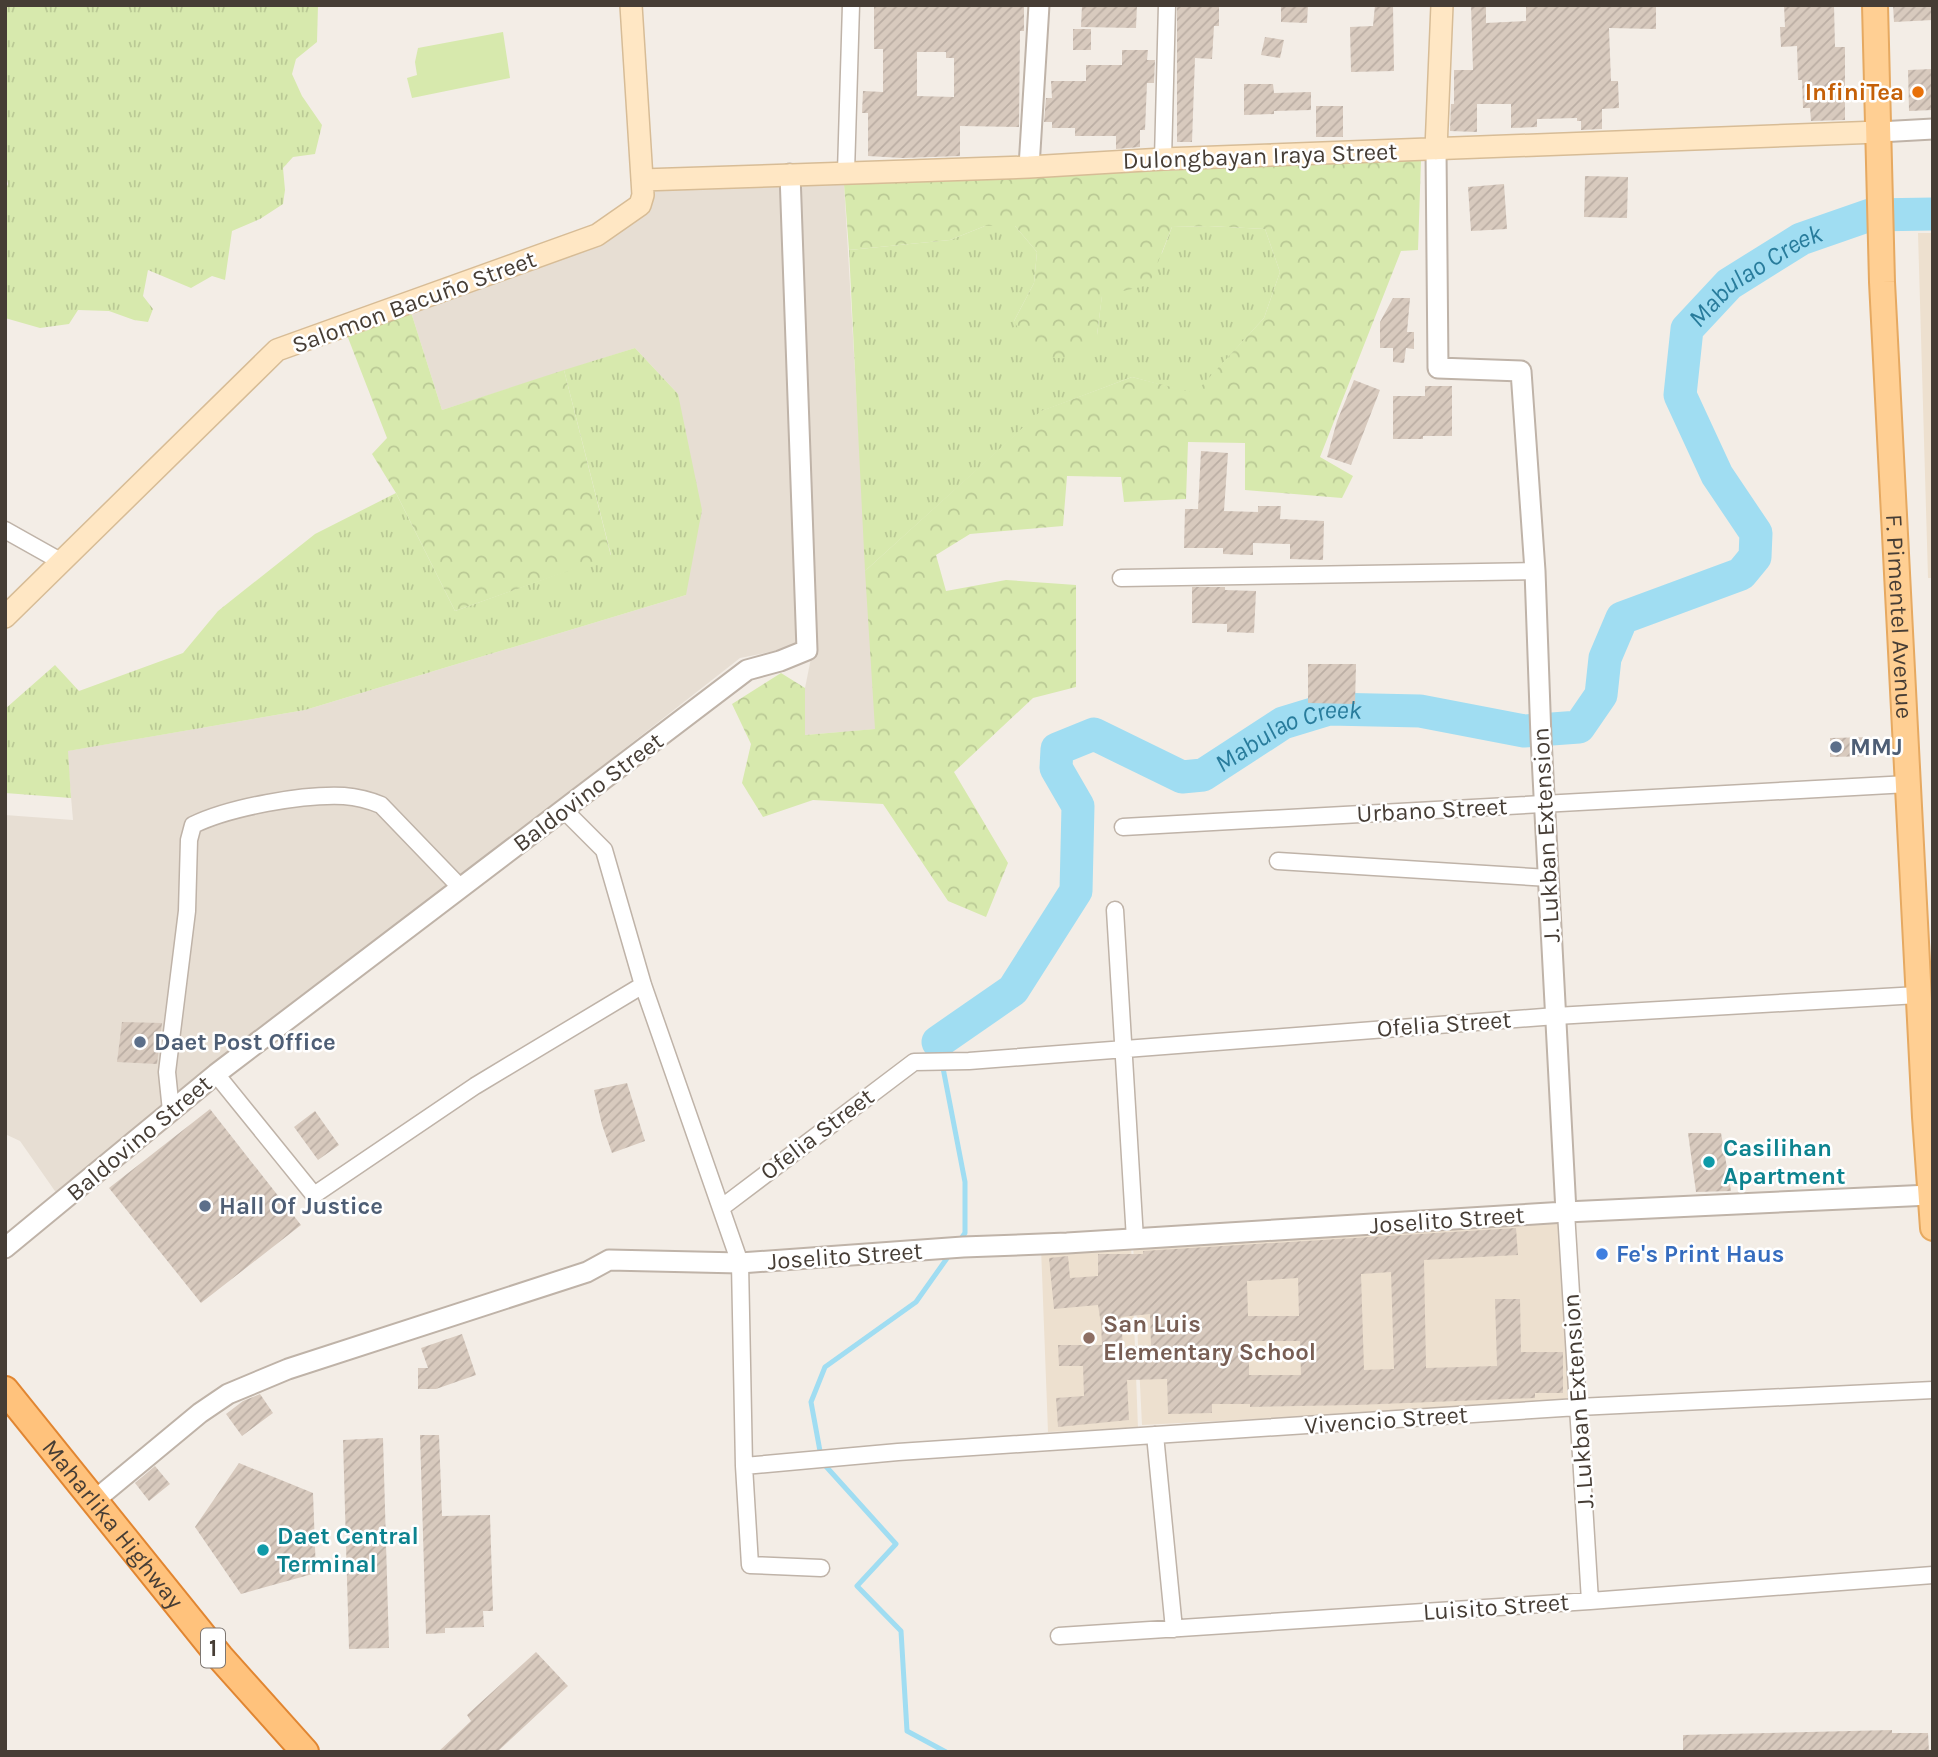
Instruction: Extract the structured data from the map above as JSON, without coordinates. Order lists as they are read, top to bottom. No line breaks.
{"streets":{"highway":["Maharlika Highway","1"],"main road":["Dulongbayan Iraya Street","Salomon Bacuño Street","F. Pimentel Avenue"],"street":["Baldovino Street","Urbano Street","J. Lukban Extension","Ofelia Street","Joselito Street","Vivencio Street","Luisito Street"]},"crossings":[["Dulongbayan Iraya Street","Salomon Bacuño Street"],["Dulongbayan Iraya Street","F. Pimentel Avenue"],["Dulongbayan Iraya Street","Baldovino Street"],["Dulongbayan Iraya Street","J. Lukban Extension"],["F. Pimentel Avenue","Urbano Street"],["F. Pimentel Avenue","Ofelia Street"],["F. Pimentel Avenue","Joselito Street"],["Urbano Street","J. Lukban Extension"],["J. Lukban Extension","Ofelia Street"],["J. Lukban Extension","Joselito Street"],["J. Lukban Extension","Vivencio Street"],["J. Lukban Extension","Luisito Street"],["Joselito Street","Maharlika Highway"]],"water":["Mabulao Creek"],"places":["InfiniTea","MMJ","Daet Post Office","Casilihan Apartment","Hall Of Justice","Fe's Print Haus","San Luis Elementary School","Daet Central Terminal"]}
